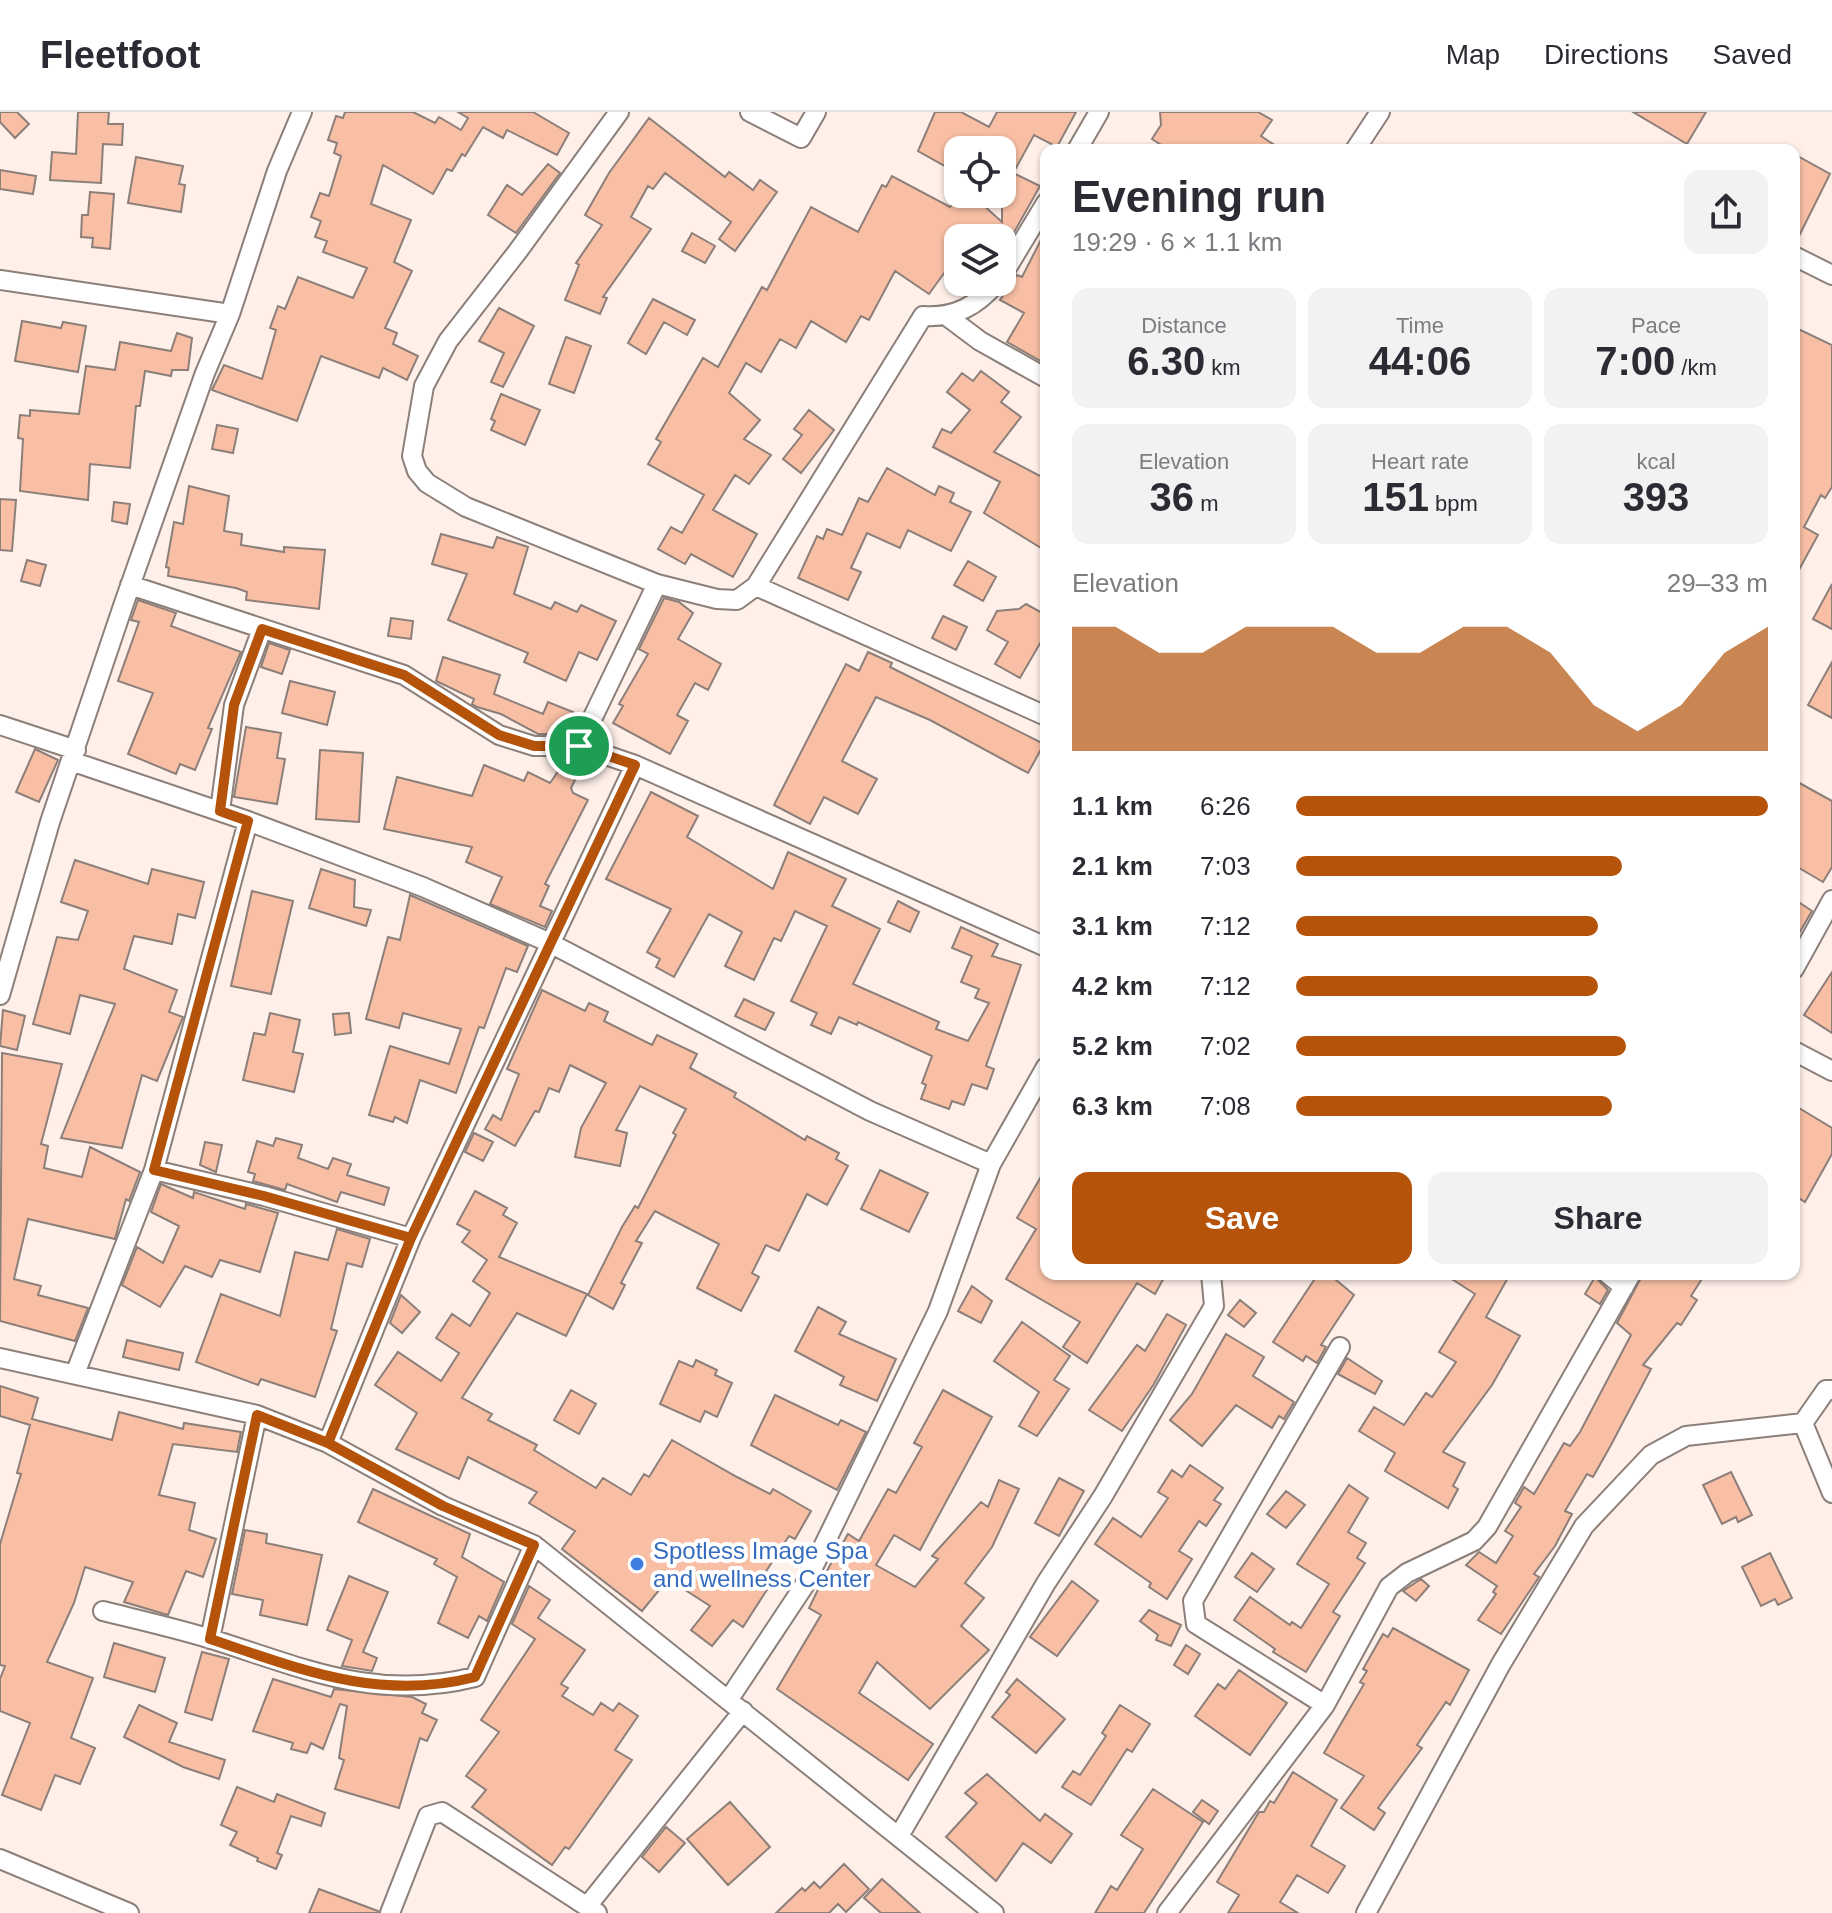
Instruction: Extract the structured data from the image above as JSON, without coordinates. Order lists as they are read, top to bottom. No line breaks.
{"places":["Spotless Image Spa and wellness Center"],"page":{"header":"Fleetfoot","nav":["Map","Directions","Saved"],"heading":["Evening run","19:29 · 6 × 1.1 km"],"stats":[["Distance","6.30 km"],["Time","44:06"],["Pace","7:00 /km"],["Elevation","36 m"],["Heart rate","151 bpm"],["kcal","393"]],"chart":["Elevation","29–33 m"],"list":[{"name":"1.1 km","note":"6:26"},{"name":"2.1 km","note":"7:03"},{"name":"3.1 km","note":"7:12"},{"name":"4.2 km","note":"7:12"},{"name":"5.2 km","note":"7:02"},{"name":"6.3 km","note":"7:08"}],"buttons":["Save","Share"]}}
